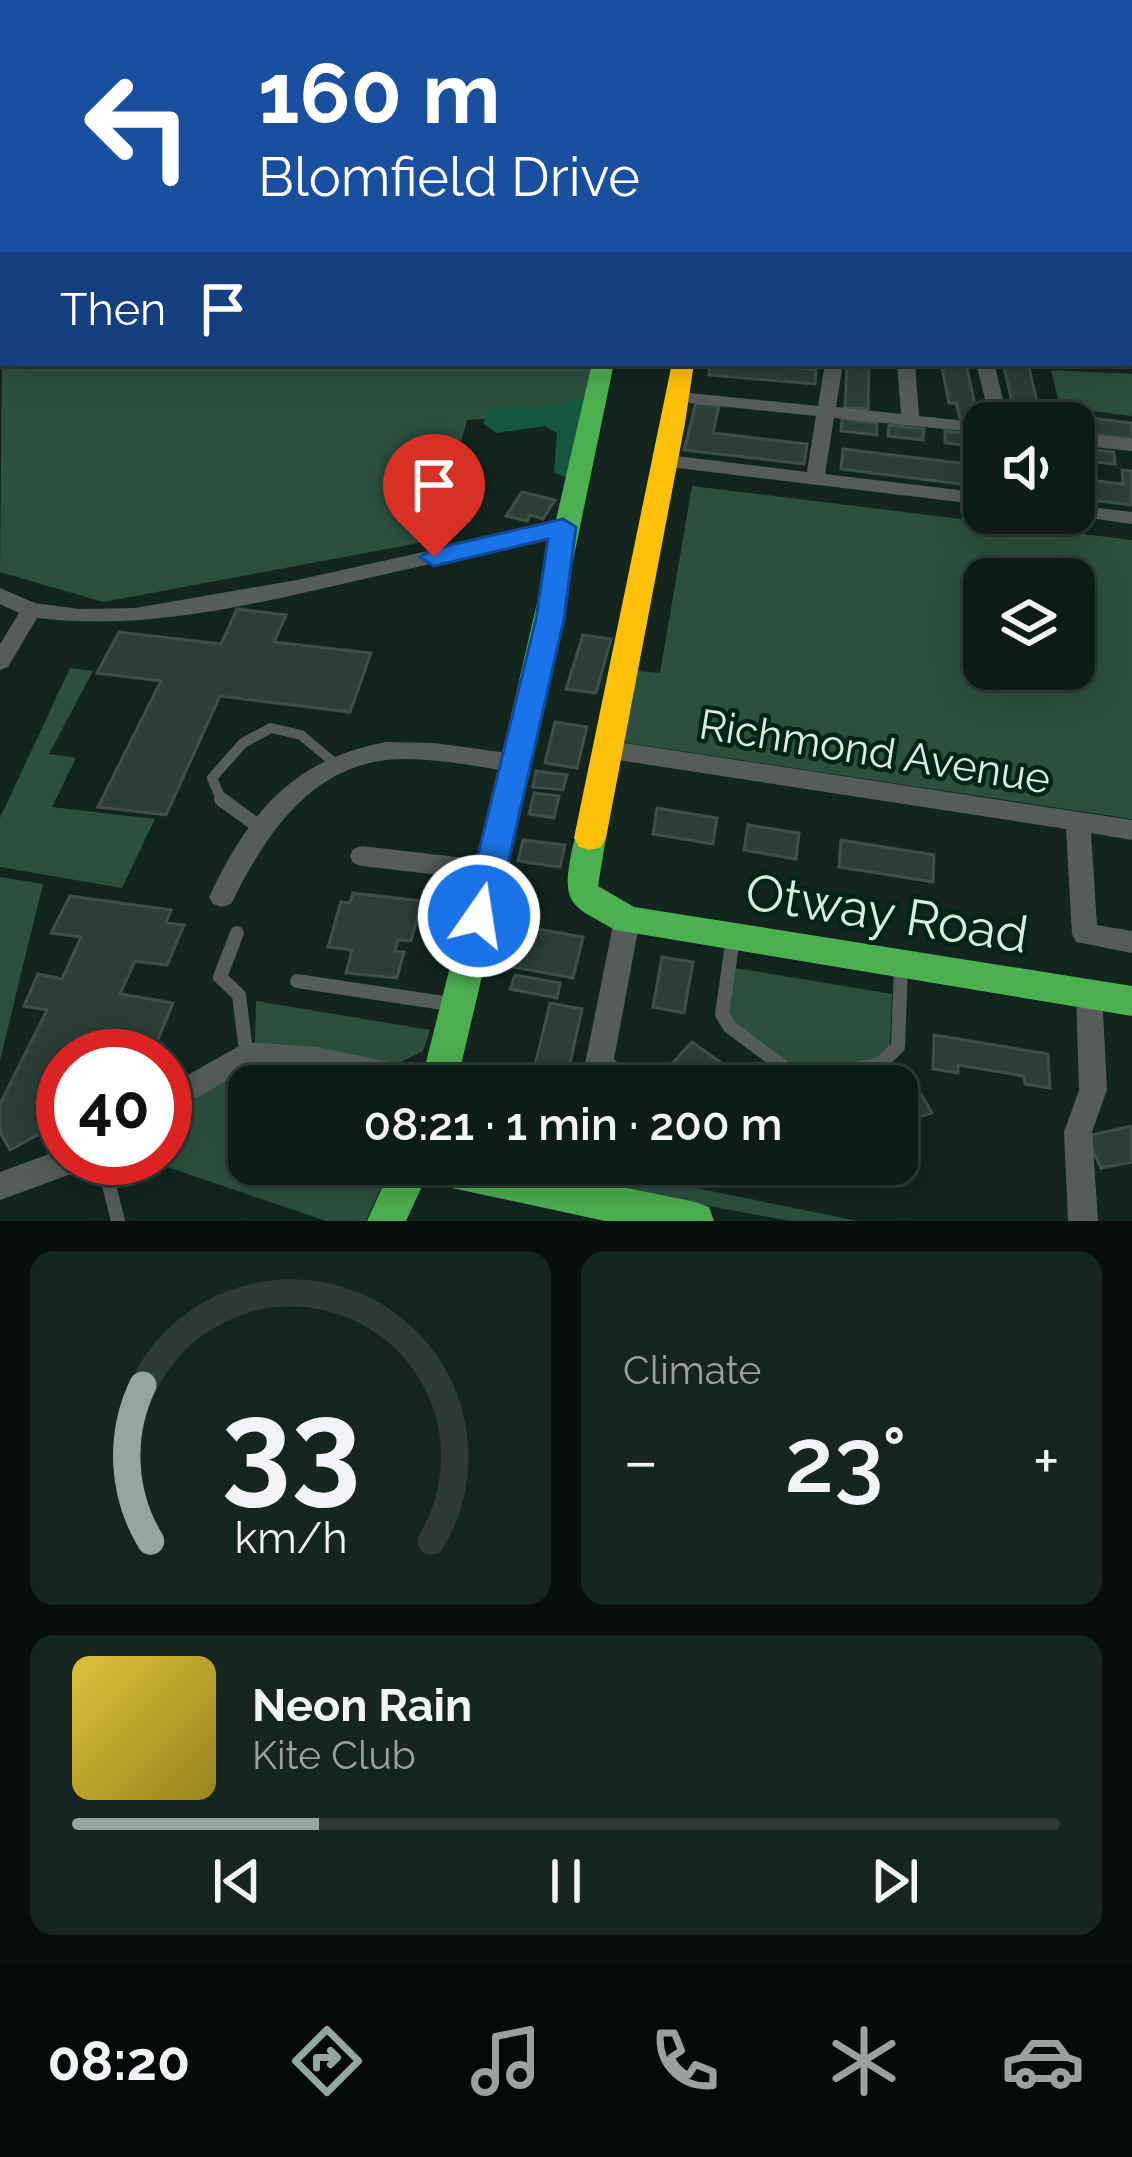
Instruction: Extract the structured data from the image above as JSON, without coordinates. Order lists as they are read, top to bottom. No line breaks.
{"streets":{"street":["Richmond Avenue","Otway Road"]},"page":{"turn":["160 m","Blomfield Drive"],"then":"Then","limit":"40","trip":"08:21 · 1 min · 200 m","tile":"Climate","heat":["−","23°","+"],"song":["Neon Rain","Kite Club"],"tabs":"08:20","gauge":["33","km/h"]}}
